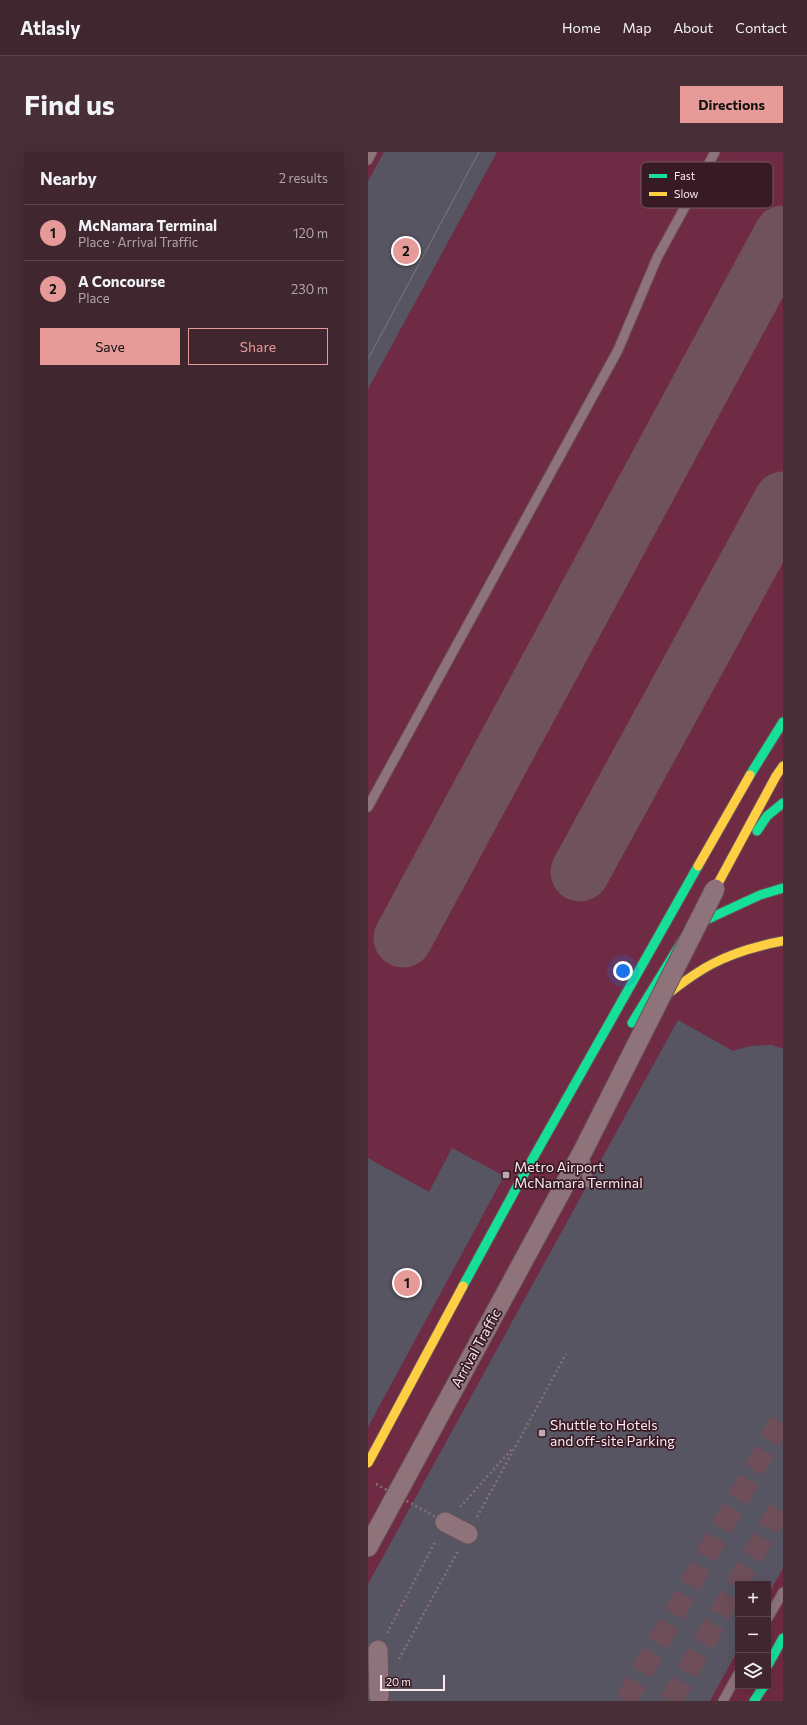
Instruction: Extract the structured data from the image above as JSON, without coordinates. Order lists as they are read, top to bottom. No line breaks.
{"streets":{"street":["Arrival Traffic"]},"places":{"transit":["Metro Airport McNamara Terminal","Shuttle to Hotels and off-site Parking"]},"legend":["Fast","Slow"],"scale_bar":"20 m","page":{"header":"Atlasly","nav":["Home","Map","About","Contact"],"buttons":["Directions",["Save","Share"]],"title":"Find us","heading":["Nearby","2 results"],"list":[{"mark":"1","name":"McNamara Terminal","note":"Place · Arrival Traffic","value":"120 m"},{"mark":"2","name":"A Concourse","note":"Place","value":"230 m"}],"pins":["2","1"],"map_buttons":["+","−"],"scale":"20 m"}}
